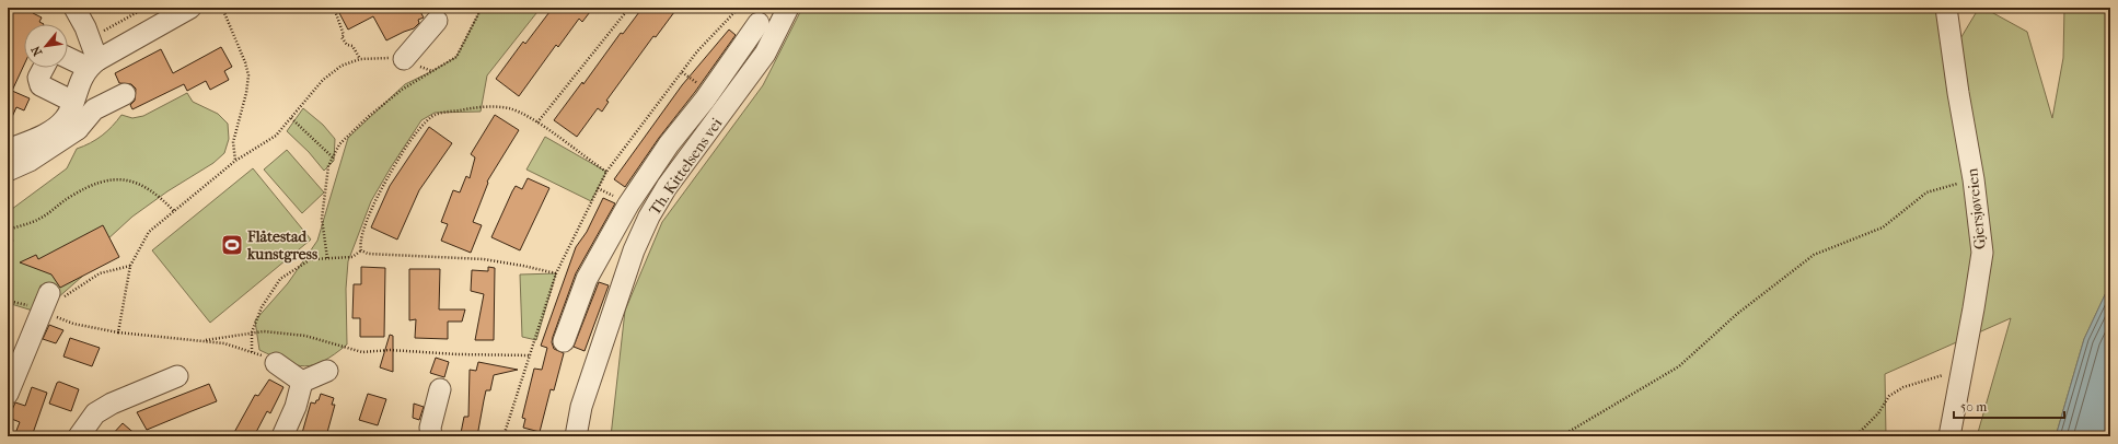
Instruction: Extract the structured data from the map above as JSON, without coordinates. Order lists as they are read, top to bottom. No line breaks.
{"streets":{"street":["Th. Kittelsens vei","Gjersjøveien"]},"places":{"sports":["Flåtestad kunstgress"]},"scale_bar":"50 m","north":"bottom left"}
